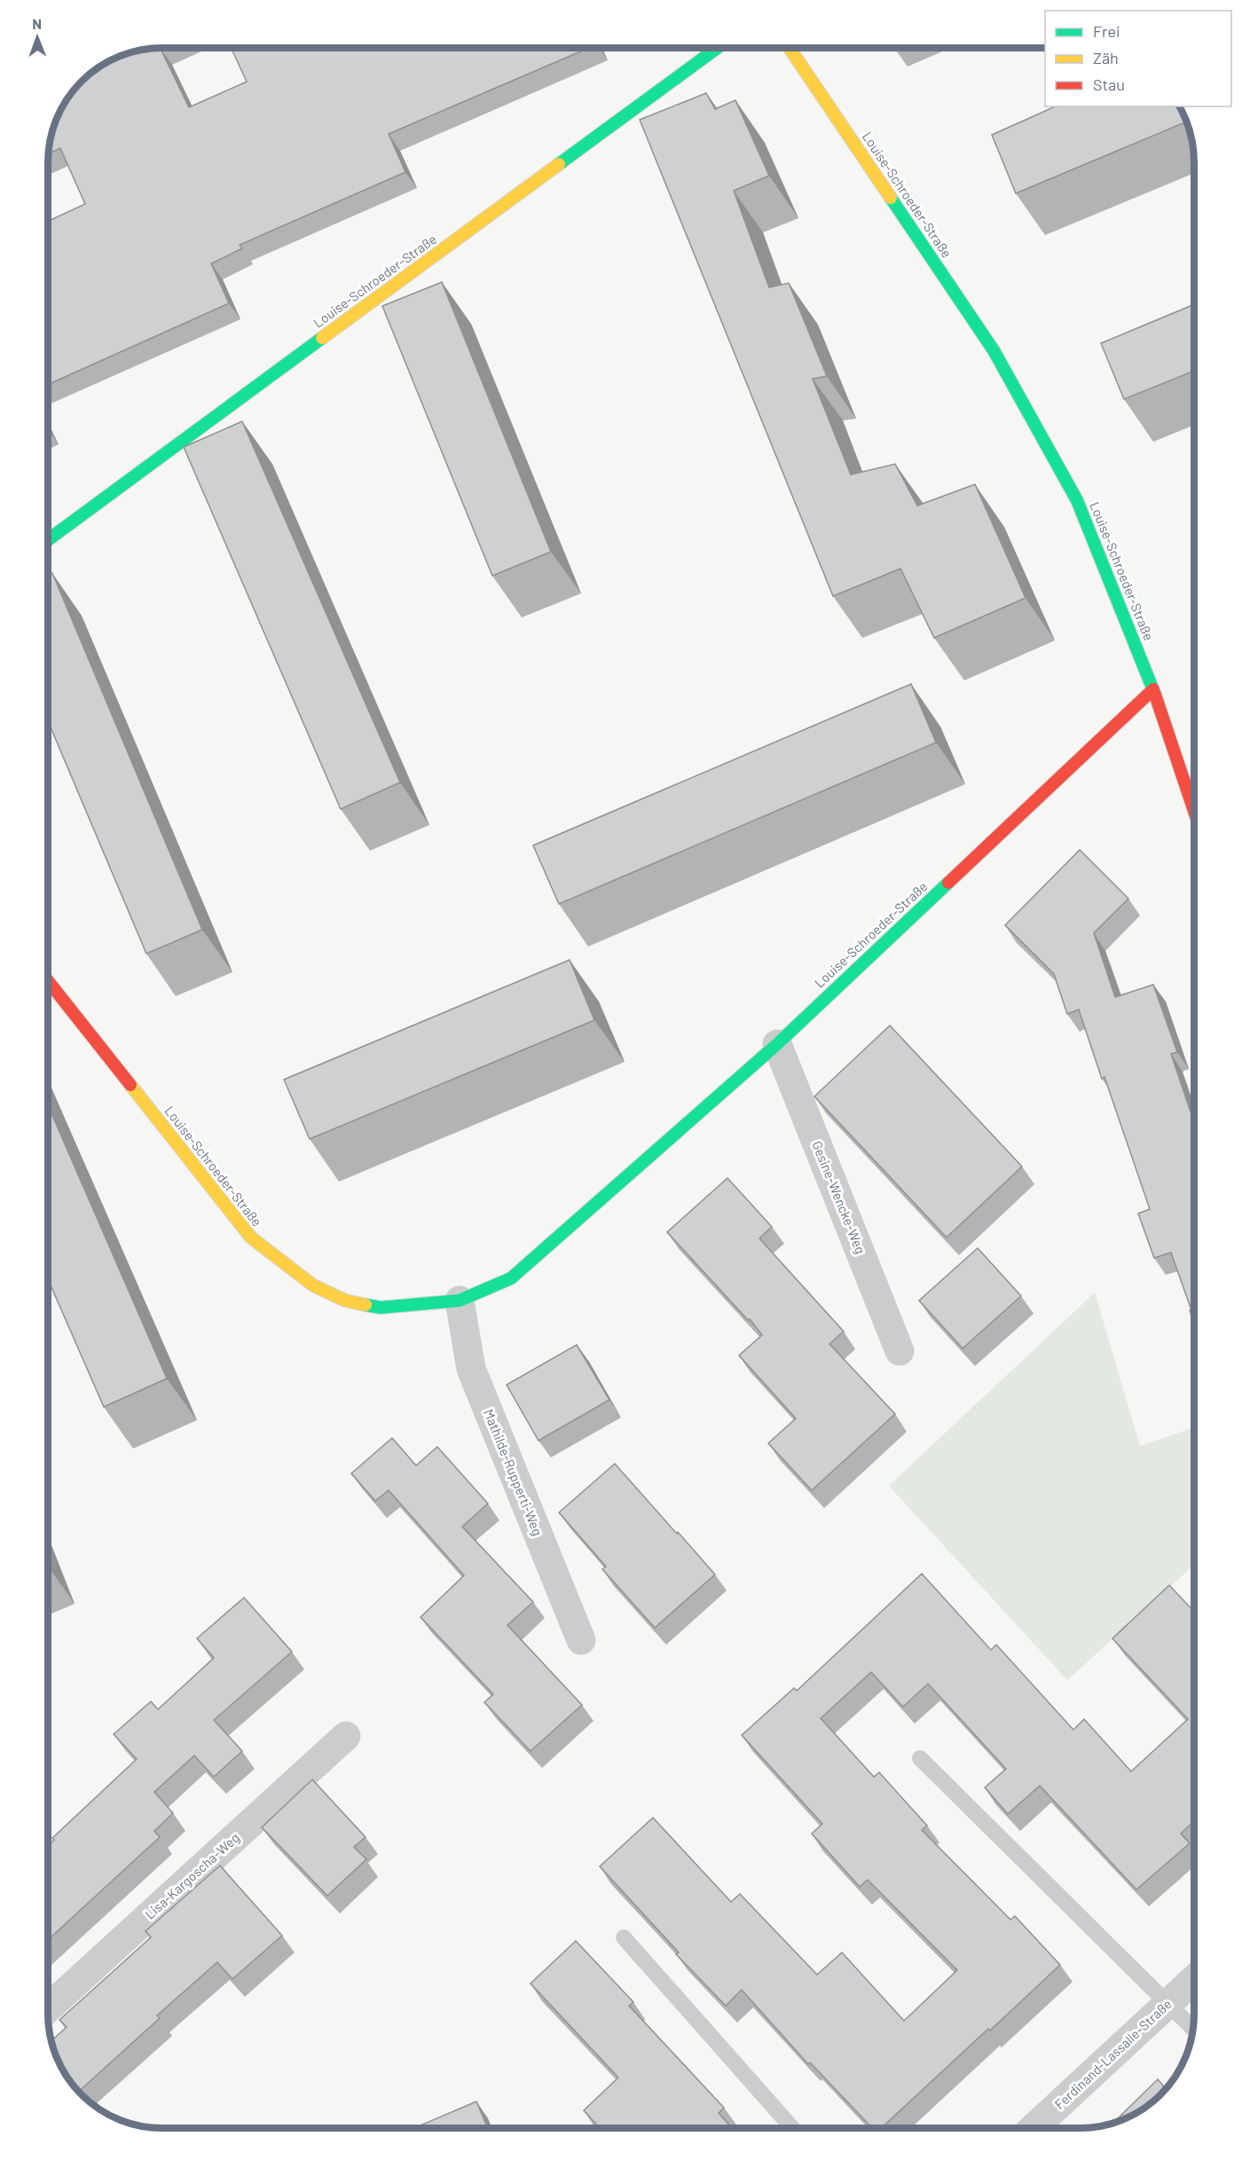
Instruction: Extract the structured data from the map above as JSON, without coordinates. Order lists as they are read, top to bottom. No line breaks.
{"streets":{"street":["Louise-Schroeder-Straße","Gesine-Wencke-Weg","Mathilde-Rupperti-Weg","Lisa-Kargoscha-Weg","Ferdinand-Lassalle-Straße"]},"crossings":[["Louise-Schroeder-Straße","Gesine-Wencke-Weg"],["Louise-Schroeder-Straße","Mathilde-Rupperti-Weg"]],"legend":["Frei","Zäh","Stau"],"north":"top"}
